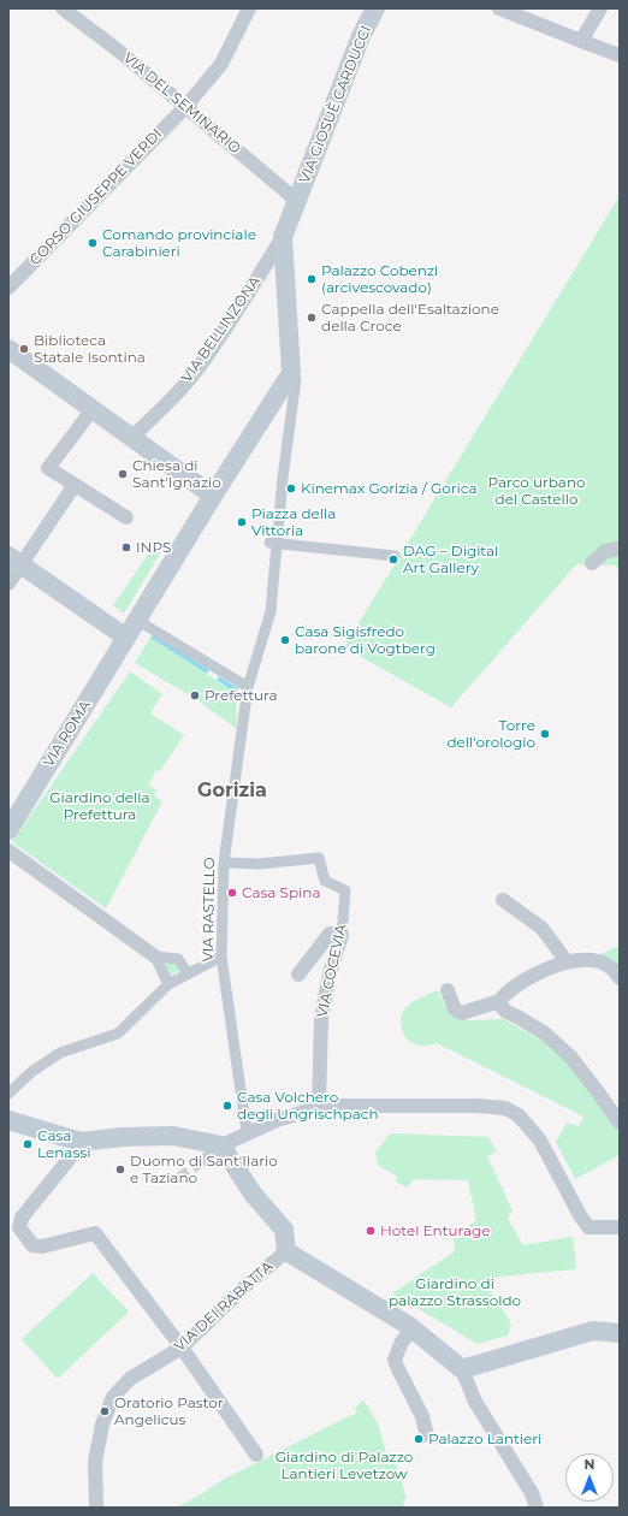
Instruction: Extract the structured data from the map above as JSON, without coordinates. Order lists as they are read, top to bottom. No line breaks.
{"streets":{"main road":["VIA GIOSUÈ CARDUCCI","VIA ROMA"],"street":["VIA DEL SEMINARIO","CORSO GIUSEPPE VERDI","VIA BELLINZONA","VIA RASTELLO","VIA COCEVIA","VIA DEI RABATTA"]},"crossings":[["VIA DEL SEMINARIO","VIA GIOSUÈ CARDUCCI"],["VIA DEL SEMINARIO","CORSO GIUSEPPE VERDI"],["VIA GIOSUÈ CARDUCCI","VIA BELLINZONA"],["VIA RASTELLO","VIA COCEVIA"]],"districts":["Gorizia"],"parks":["Parco urbano del Castello","Giardino della Prefettura","Giardino di palazzo Strassoldo","Giardino di Palazzo Lantieri Levetzow"],"places":["Comando provinciale Carabinieri","Palazzo Cobenzl (arcivescovado)","Cappella dell'Esaltazione della Croce","Biblioteca Statale Isontina","Chiesa di Sant'Ignazio","Kinemax Gorizia / Gorica","Piazza della Vittoria","INPS","DAG – Digital Art Gallery","Casa Sigisfredo barone di Vogtberg","Prefettura","Torre dell'orologio","Casa Spina","Casa Volchero degli Ungrischpach","Casa Lenassi","Duomo di Sant'Ilario e Taziano","Hotel Enturage","Oratorio Pastor Angelicus","Palazzo Lantieri"],"north":"top"}
